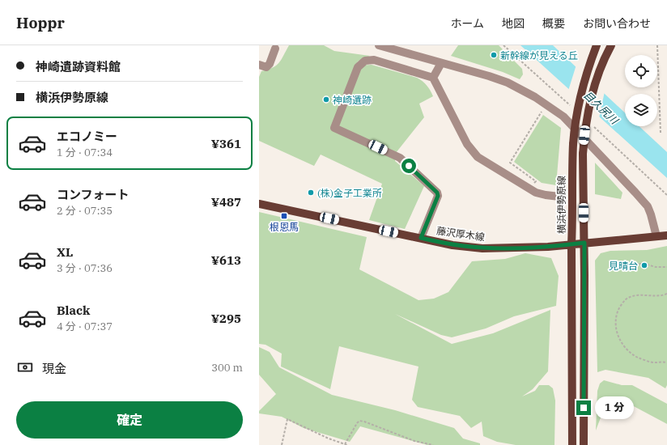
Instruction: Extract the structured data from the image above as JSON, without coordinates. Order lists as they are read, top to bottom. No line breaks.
{"streets":{"main road":["横浜伊勢原線","藤沢厚木線"]},"crossings":[["横浜伊勢原線","藤沢厚木線"]],"water":["目久尻川"],"places":{"other":["新幹線が見える丘","神崎遺跡","(株)金子工業所","見晴台"],"transit":["根恩馬"]},"page":{"header":"Hoppr","nav":["ホーム","地図","概要","お問い合わせ"],"banner":["神崎遺跡資料館","横浜伊勢原線"],"list":[{"name":"エコノミー","note":"1 分 · 07:34","value":"¥361"},{"name":"コンフォート","note":"2 分 · 07:35","value":"¥487"},{"name":"XL","note":"3 分 · 07:36","value":"¥613"},{"name":"Black","note":"4 分 · 07:37","value":"¥295"}],"pay":["現金","300 m"],"buttons":"確定","bubble":"1 分"}}
